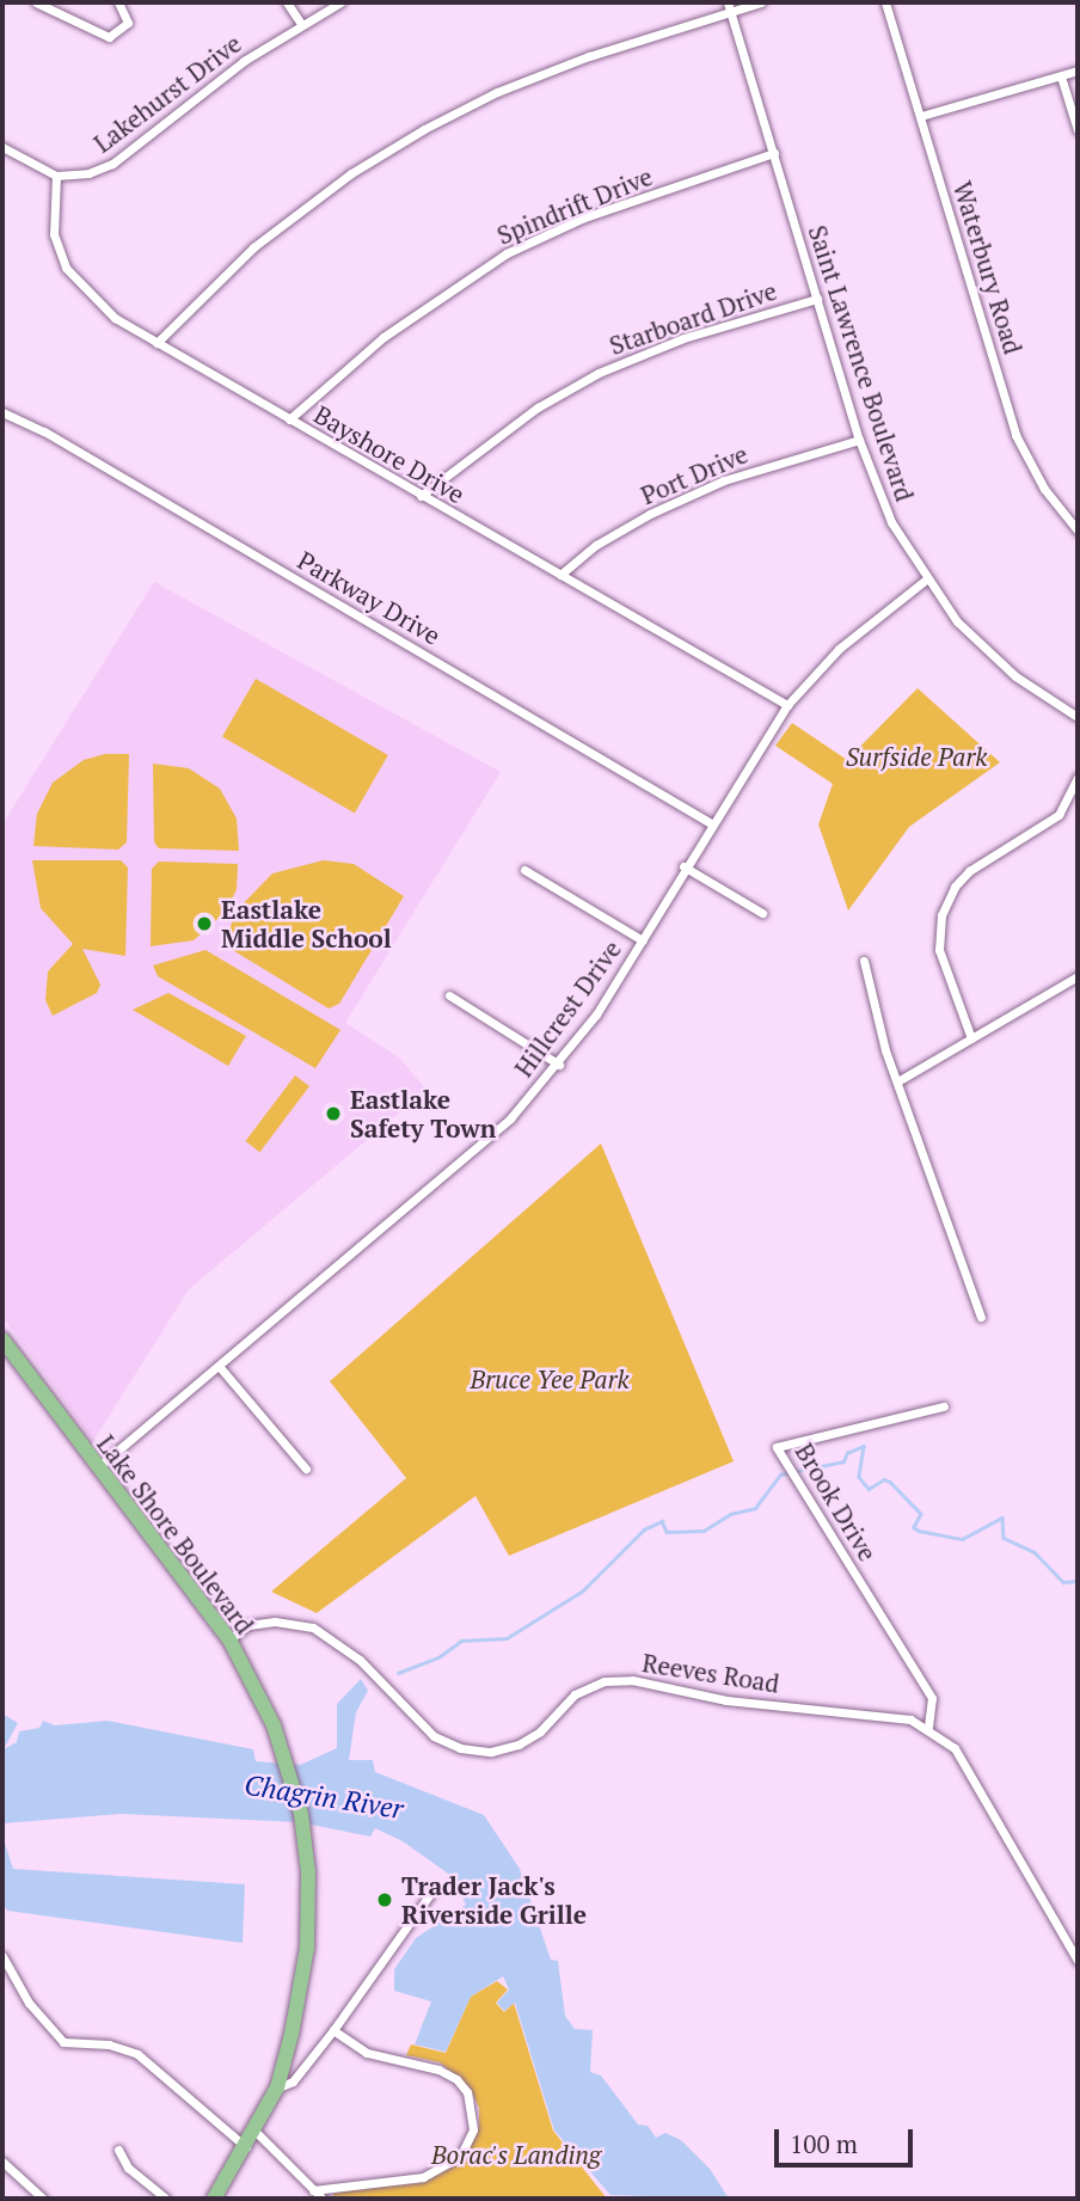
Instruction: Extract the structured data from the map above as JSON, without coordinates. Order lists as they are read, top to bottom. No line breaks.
{"streets":{"main road":["Lake Shore Boulevard"],"street":["Lakehurst Drive","Spindrift Drive","Waterbury Road","Starboard Drive","Saint Lawrence Boulevard","Bayshore Drive","Port Drive","Parkway Drive","Hillcrest Drive","Brook Drive","Reeves Road"]},"crossings":[["Lakehurst Drive","Bayshore Drive"],["Spindrift Drive","Saint Lawrence Boulevard"],["Spindrift Drive","Bayshore Drive"],["Starboard Drive","Saint Lawrence Boulevard"],["Starboard Drive","Bayshore Drive"],["Saint Lawrence Boulevard","Port Drive"],["Saint Lawrence Boulevard","Hillcrest Drive"],["Bayshore Drive","Port Drive"],["Bayshore Drive","Hillcrest Drive"],["Parkway Drive","Hillcrest Drive"],["Hillcrest Drive","Lake Shore Boulevard"],["Brook Drive","Reeves Road"],["Lake Shore Boulevard","Reeves Road"]],"water":["Chagrin River"],"parks":["Surfside Park","Bruce Yee Park","Borac's Landing"],"places":["Eastlake Middle School","Eastlake Safety Town","Trader Jack's Riverside Grille"],"scale_bar":"100 m"}
